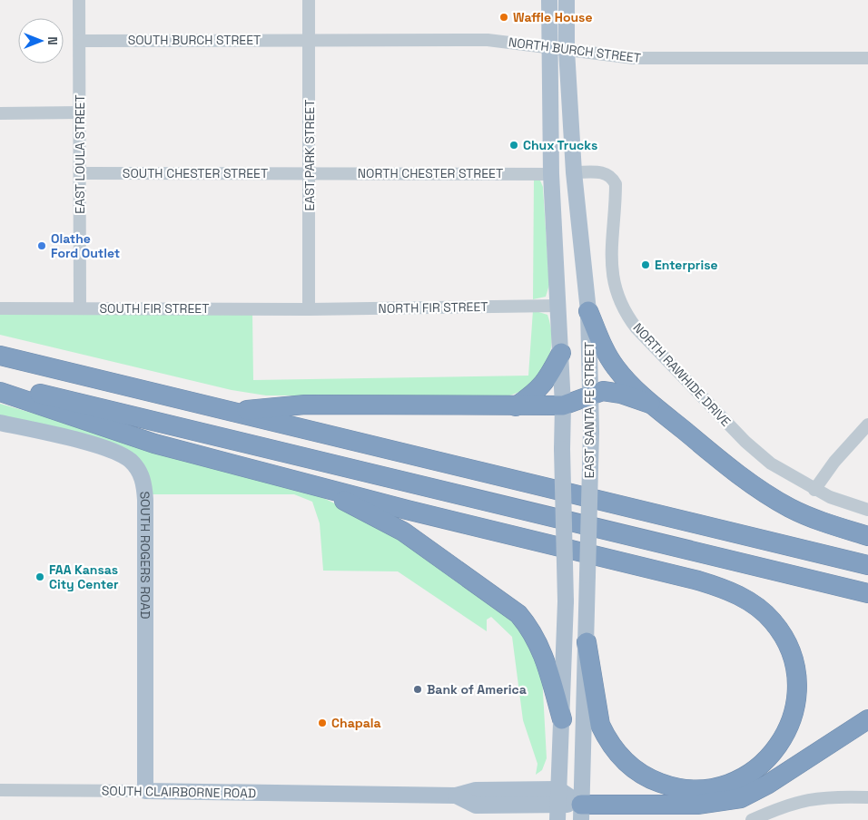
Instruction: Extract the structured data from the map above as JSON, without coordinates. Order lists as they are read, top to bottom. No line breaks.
{"streets":{"main road":["EAST SANTA FE STREET","SOUTH ROGERS ROAD","SOUTH CLAIRBORNE ROAD"],"street":["SOUTH BURCH STREET","NORTH BURCH STREET","EAST LOULA STREET","EAST PARK STREET","SOUTH CHESTER STREET","NORTH CHESTER STREET","NORTH FIR STREET","SOUTH FIR STREET","NORTH RAWHIDE DRIVE"]},"crossings":[["SOUTH BURCH STREET","NORTH BURCH STREET"],["SOUTH BURCH STREET","EAST LOULA STREET"],["SOUTH BURCH STREET","EAST PARK STREET"],["NORTH BURCH STREET","EAST PARK STREET"],["NORTH BURCH STREET","EAST SANTA FE STREET"],["EAST LOULA STREET","SOUTH CHESTER STREET"],["EAST LOULA STREET","SOUTH FIR STREET"],["EAST PARK STREET","SOUTH CHESTER STREET"],["EAST PARK STREET","NORTH CHESTER STREET"],["EAST PARK STREET","NORTH FIR STREET"],["EAST PARK STREET","SOUTH FIR STREET"],["SOUTH CHESTER STREET","NORTH CHESTER STREET"],["NORTH CHESTER STREET","EAST SANTA FE STREET"],["NORTH FIR STREET","SOUTH FIR STREET"],["NORTH FIR STREET","EAST SANTA FE STREET"],["NORTH RAWHIDE DRIVE","EAST SANTA FE STREET"],["EAST SANTA FE STREET","SOUTH CLAIRBORNE ROAD"],["SOUTH ROGERS ROAD","SOUTH CLAIRBORNE ROAD"]],"places":["Waffle House","Chux Trucks","Olathe Ford Outlet","Enterprise","FAA Kansas City Center","Bank of America","Chapala"],"north":"right"}
